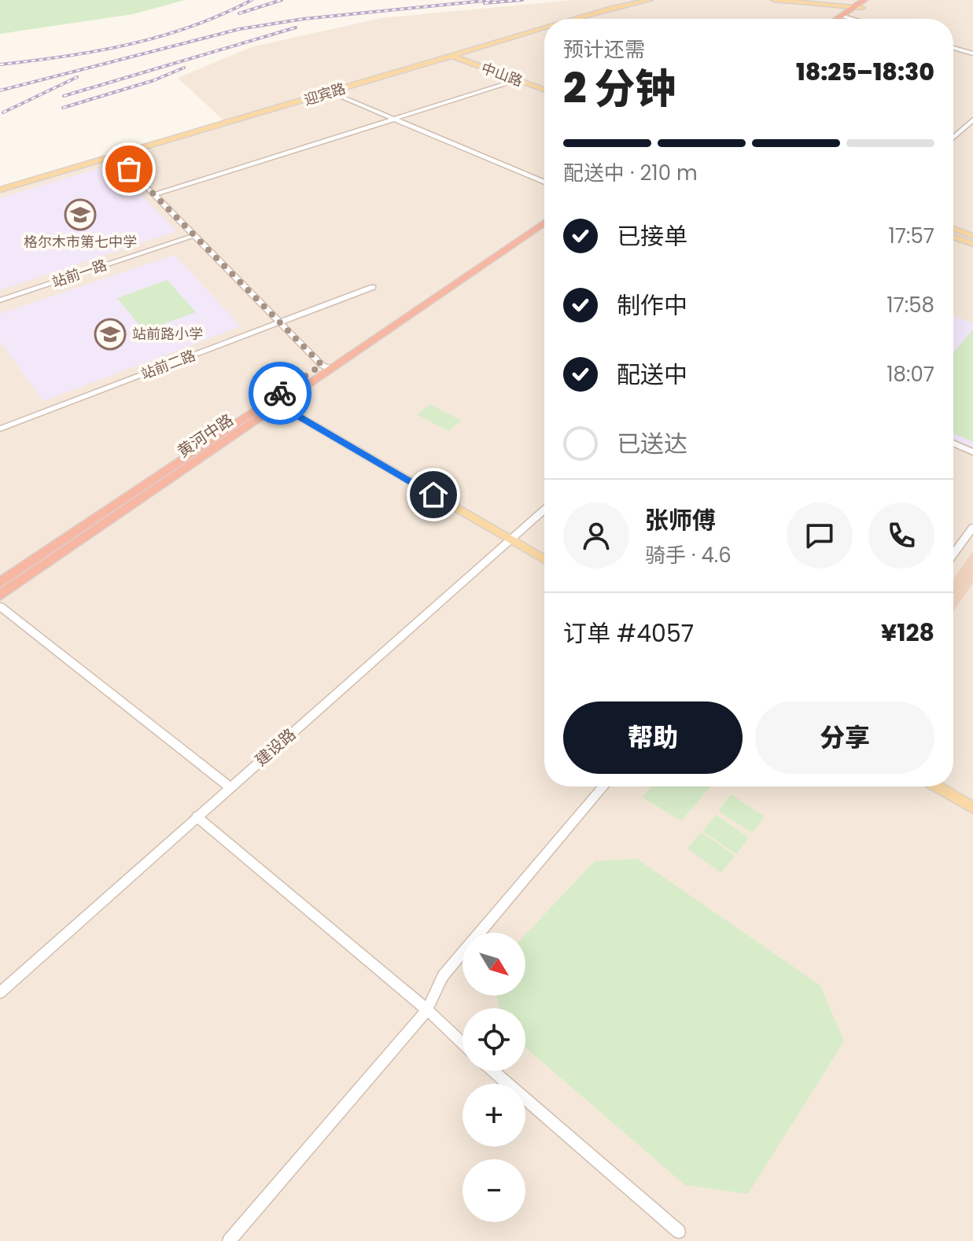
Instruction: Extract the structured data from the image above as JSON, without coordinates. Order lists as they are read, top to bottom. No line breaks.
{"streets":{"highway":["黄河中路"],"main road":["中山路","迎宾路"],"street":["站前一路","站前二路","建设路"]},"crossings":[["中山路","迎宾路"]],"places":{"school or university":["格尔木市第七中学","站前路小学"]},"north":"bottom right","page":{"heading":["2 分钟","预计还需","18:25–18:30"],"panel":["张师傅","骑手 · 4.6","订单 #4057","¥128"],"bar":"配送中 · 210 m","list":[["已接单","17:57"],["制作中","17:58"],["配送中","18:07"],"已送达"],"buttons":["帮助","分享"],"map_buttons":["+","−"]}}
